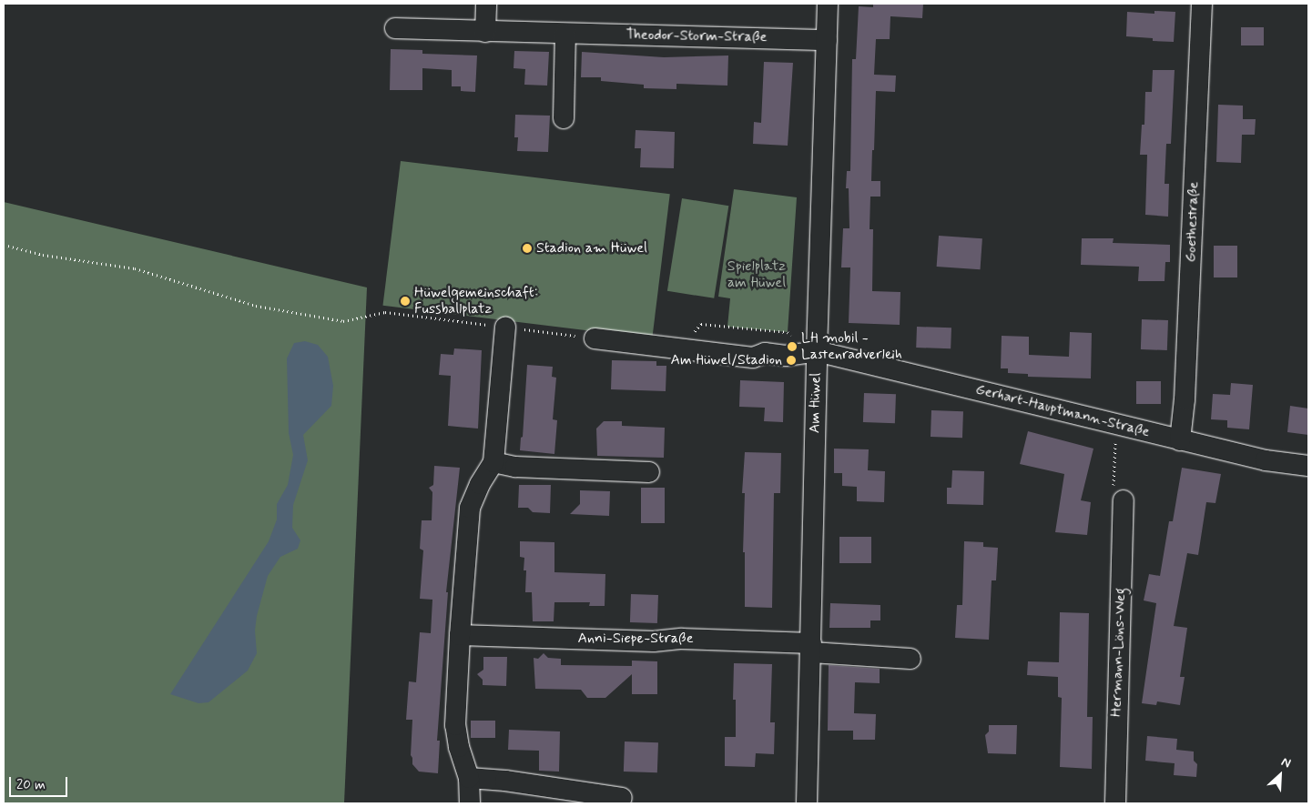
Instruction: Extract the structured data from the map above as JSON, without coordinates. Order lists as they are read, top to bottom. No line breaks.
{"streets":{"street":["Theodor-Storm-Straße","Goethestraße","Am Hüwel","Gerhart-Hauptmann-Straße","Anni-Siepe-Straße","Hermann-Löns-Weg"]},"crossings":[["Theodor-Storm-Straße","Am Hüwel"],["Goethestraße","Gerhart-Hauptmann-Straße"],["Am Hüwel","Gerhart-Hauptmann-Straße"],["Am Hüwel","Anni-Siepe-Straße"]],"parks":["Spielplatz am Hüwel"],"places":["Stadion am Hüwel","Hüwelgemeinschaft: Fussballplatz","LH mobil - Lastenradverleih","Am Hüwel/Stadion"],"scale_bar":"20 m","north":"top right"}
